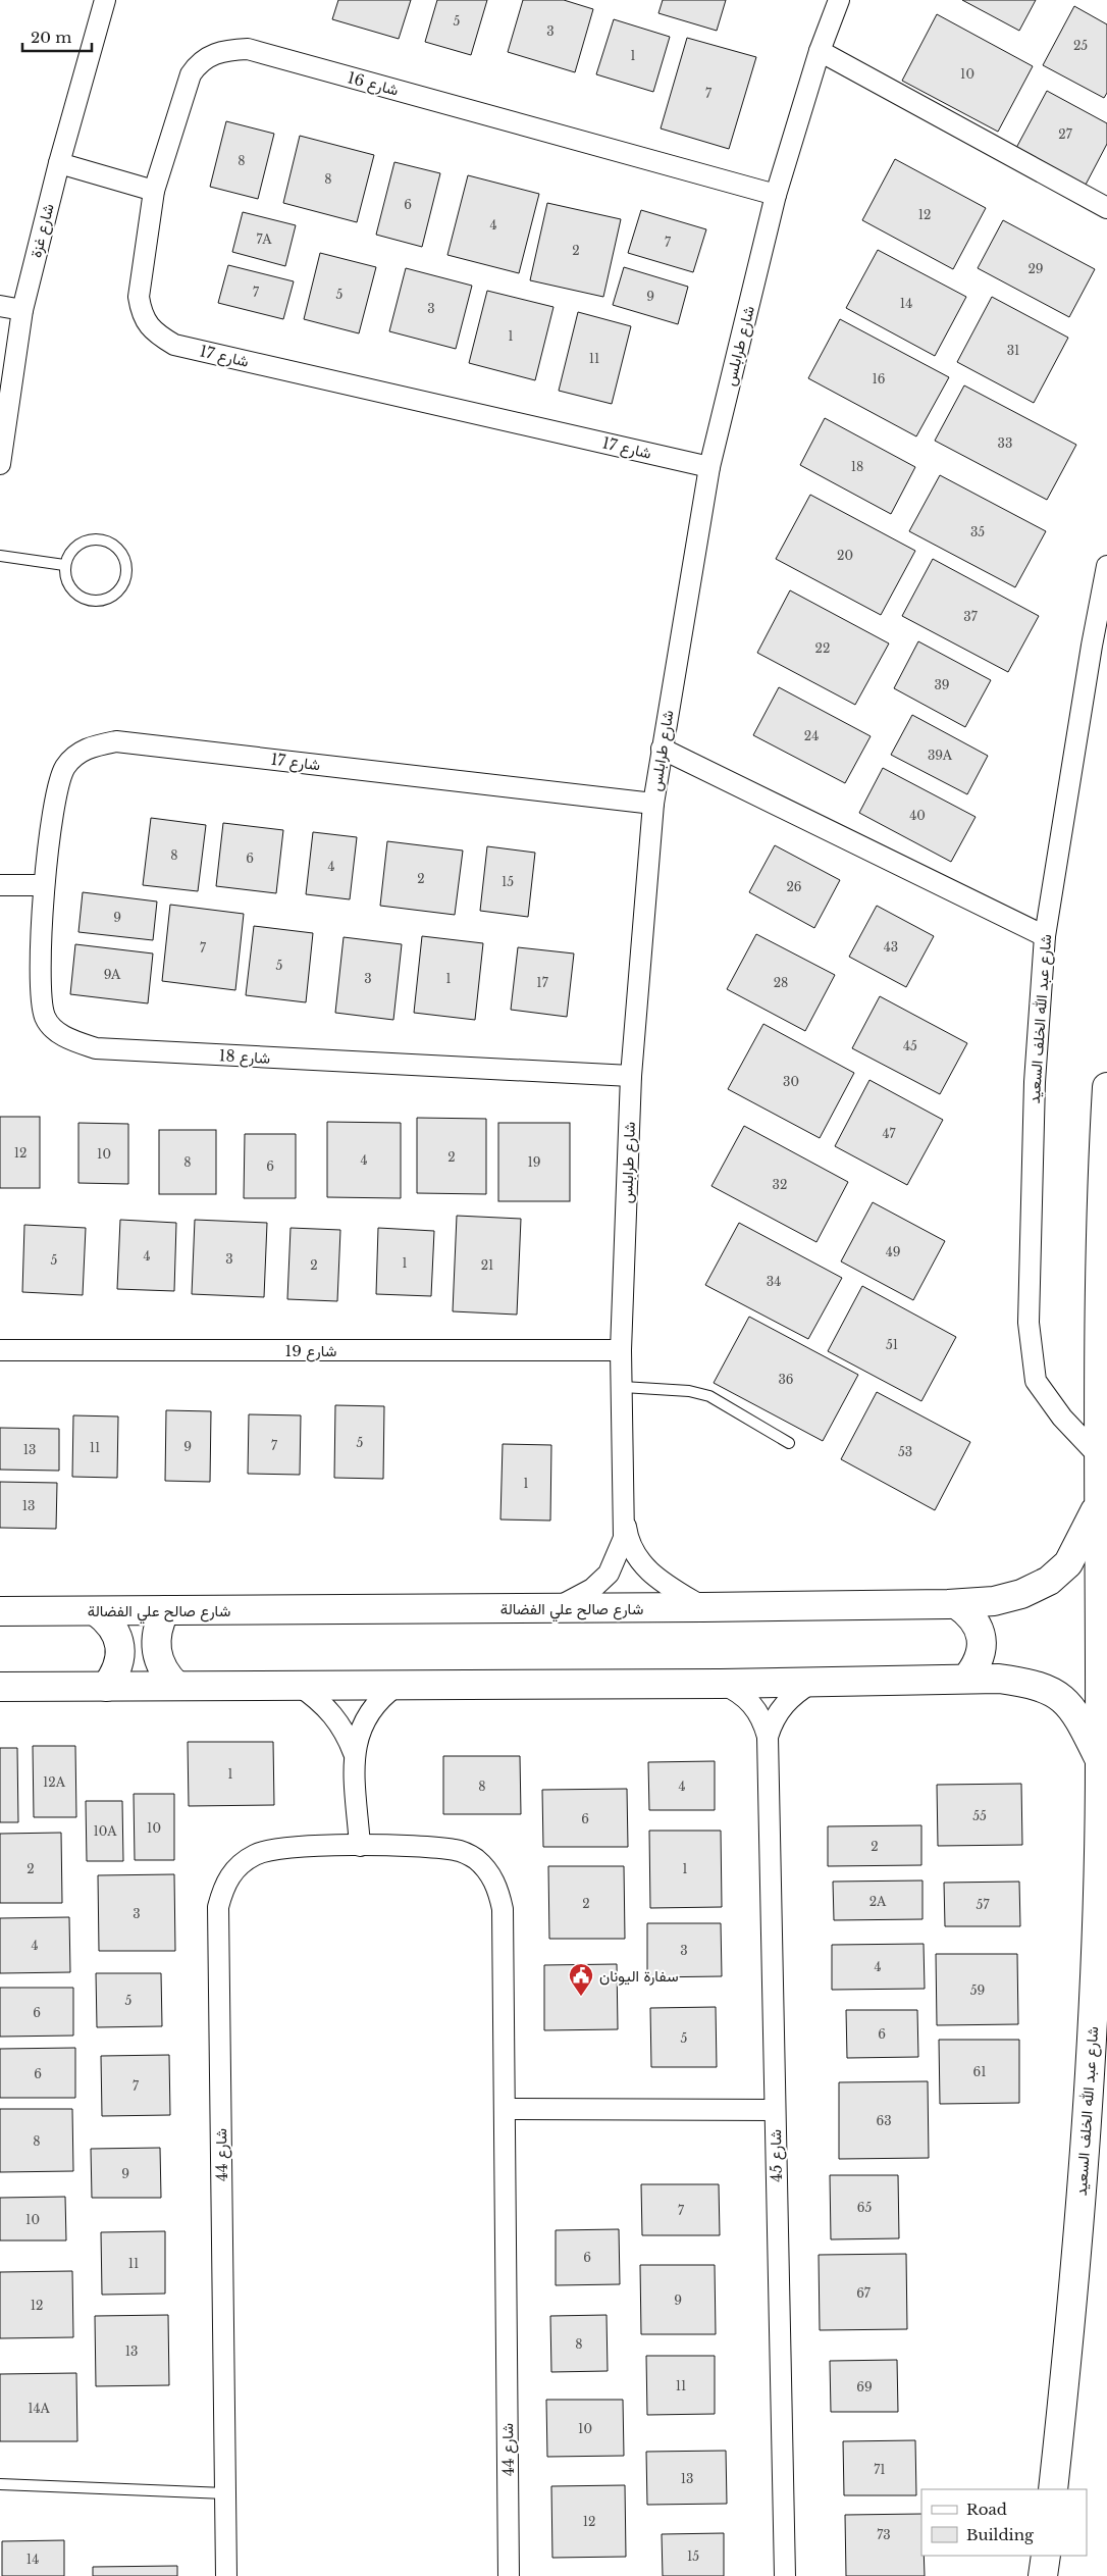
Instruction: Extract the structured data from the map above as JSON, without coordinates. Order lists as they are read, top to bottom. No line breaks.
{"streets":{"street":["شارع 16","شارع غزة","شارع طرابلس","شارع 17","شارع عبد الله الخلف السعيد","شارع 18","شارع 19","شارع صالح علي الفضالة","شارع 44","شارع 45"]},"crossings":[["شارع 16","شارع طرابلس"],["شارع 16","شارع 17"],["شارع طرابلس","شارع 17"],["شارع طرابلس","شارع 18"],["شارع طرابلس","شارع 19"],["شارع طرابلس","شارع صالح علي الفضالة"],["شارع 17","شارع 18"],["شارع عبد الله الخلف السعيد","شارع صالح علي الفضالة"]],"places":{"public building":["سفارة اليونان"]},"house_numbers":["5","3","25","1","10","7","27","8","8","6","12","4","7A","7","2","29","7","5","9","14","3","1","31","11","16","33","18","35","20","37","22","39","24","39A","40","8","6","4","2","15","26","9","43","7","5","9A","3","1","17","28","45","30","47","12","10","2","4","8","19","6","32","49","4","3","5","1","2","21","34","51","36","5","7","9","11","13","53","1","13","1","12A","8","4","55","6","10","10A","2","2","1","2A","2","57","3","4","3","4","59","5","6","6","5","61","6","7","63","8","9","65","7","10","6","11","67","9","12","8","13","11","69","14A","10","71","13","12","73","15","14"],"legend":["Road","Building"],"scale_bar":"20 m"}
